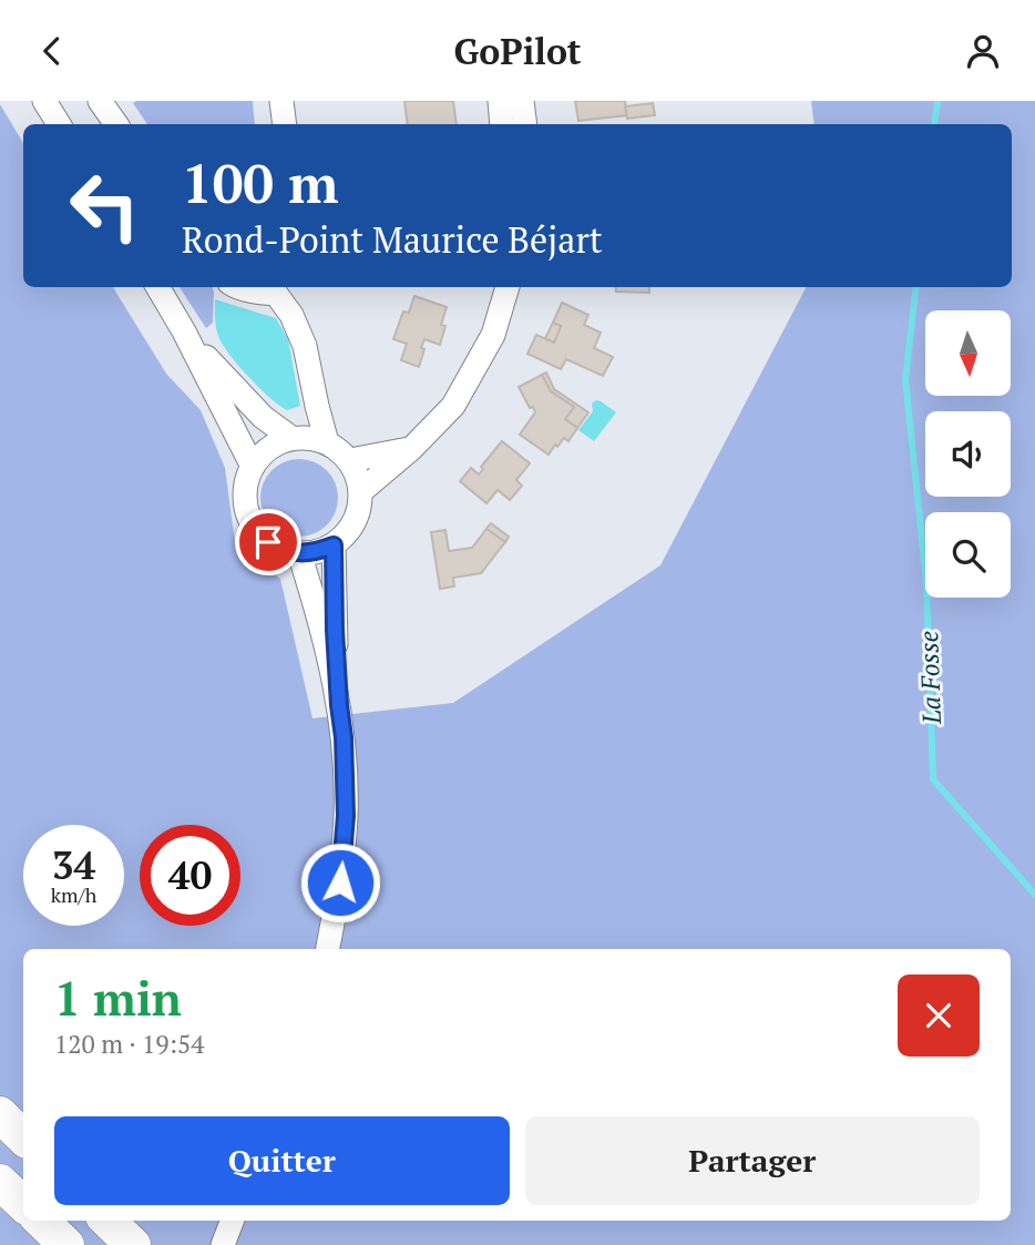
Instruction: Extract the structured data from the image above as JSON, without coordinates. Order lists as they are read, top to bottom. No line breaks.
{"water":["La Fosse"],"north":"bottom","page":{"header":"GoPilot","turn":["100 m","Rond-Point Maurice Béjart"],"speed":"34 km/h","limit":"40","heading":["1 min","120 m · 19:54"],"buttons":["Quitter","Partager"]}}
